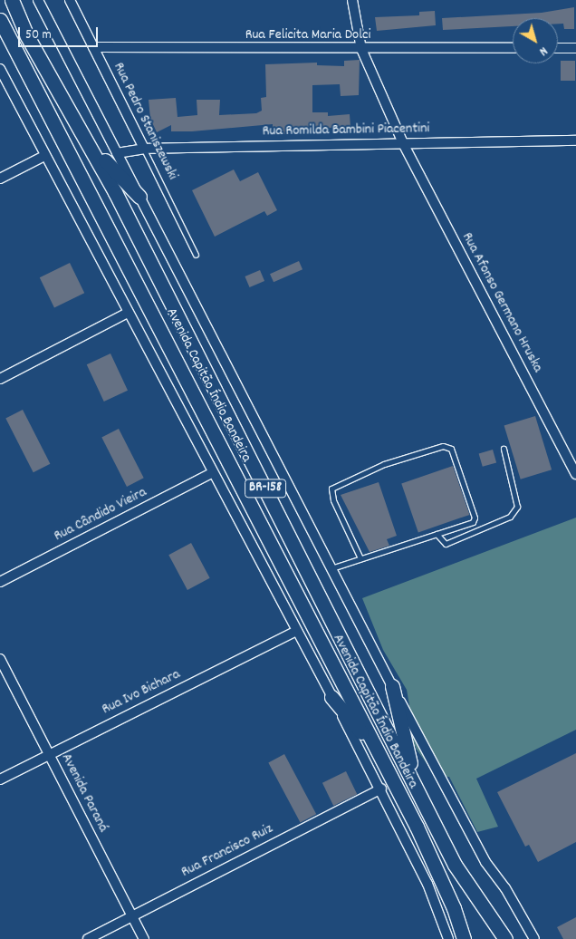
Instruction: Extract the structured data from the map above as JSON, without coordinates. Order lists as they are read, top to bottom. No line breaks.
{"streets":{"main road":["Avenida Capitão Índio Bandeira","BR-158"],"street":["Rua Felicita Maria Dolci","Rua Pedro Staniszewski","Rua Romilda Bambini Piacentini","Rua Afonso Germano Hruska","Rua Cândido Vieira","Rua Ivo Bichara","Avenida Paraná","Rua Francisco Ruiz"]},"crossings":[["Rua Felicita Maria Dolci","Rua Pedro Staniszewski"],["Rua Felicita Maria Dolci","Rua Afonso Germano Hruska"],["Rua Pedro Staniszewski","Rua Romilda Bambini Piacentini"],["Rua Romilda Bambini Piacentini","Rua Afonso Germano Hruska"],["Rua Ivo Bichara","Avenida Paraná"],["Avenida Paraná","Rua Francisco Ruiz"]],"scale_bar":"50 m","north":"bottom right"}
